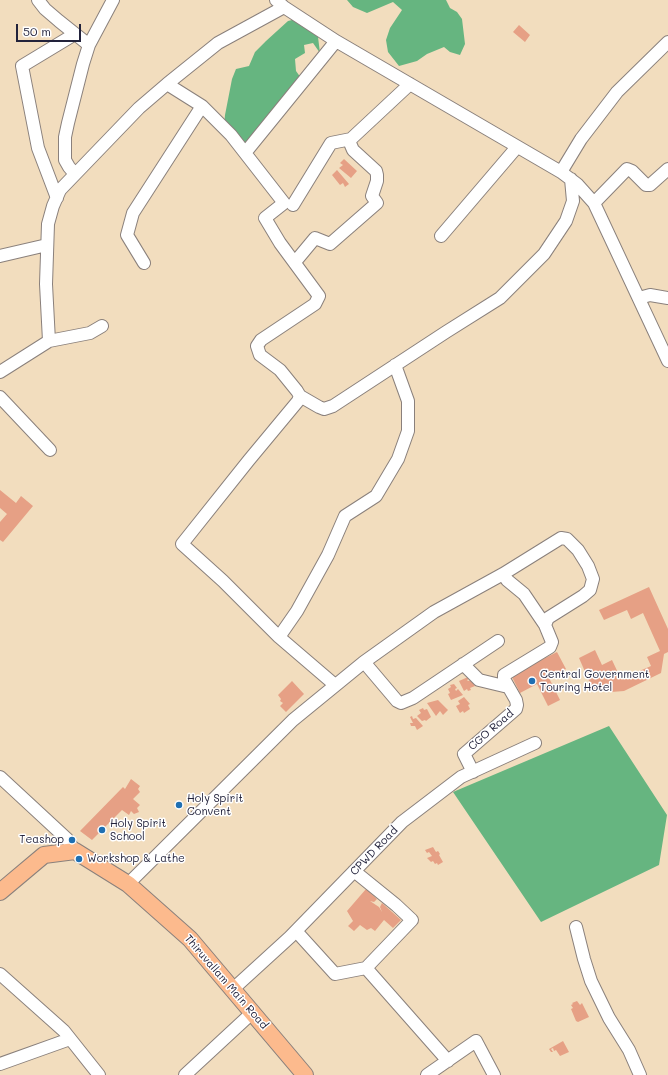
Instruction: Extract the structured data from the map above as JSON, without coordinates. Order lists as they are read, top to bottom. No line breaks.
{"streets":{"main road":["Thiruvallam Main Road"],"street":["CGO Road","CPWD Road"]},"crossings":[["CGO Road","CPWD Road"],["CPWD Road","Thiruvallam Main Road"]],"places":["Central Government Touring Hotel","Holy Spirit Convent","Holy Spirit School","Teashop","Workshop & Lathe"],"scale_bar":"50 m"}
